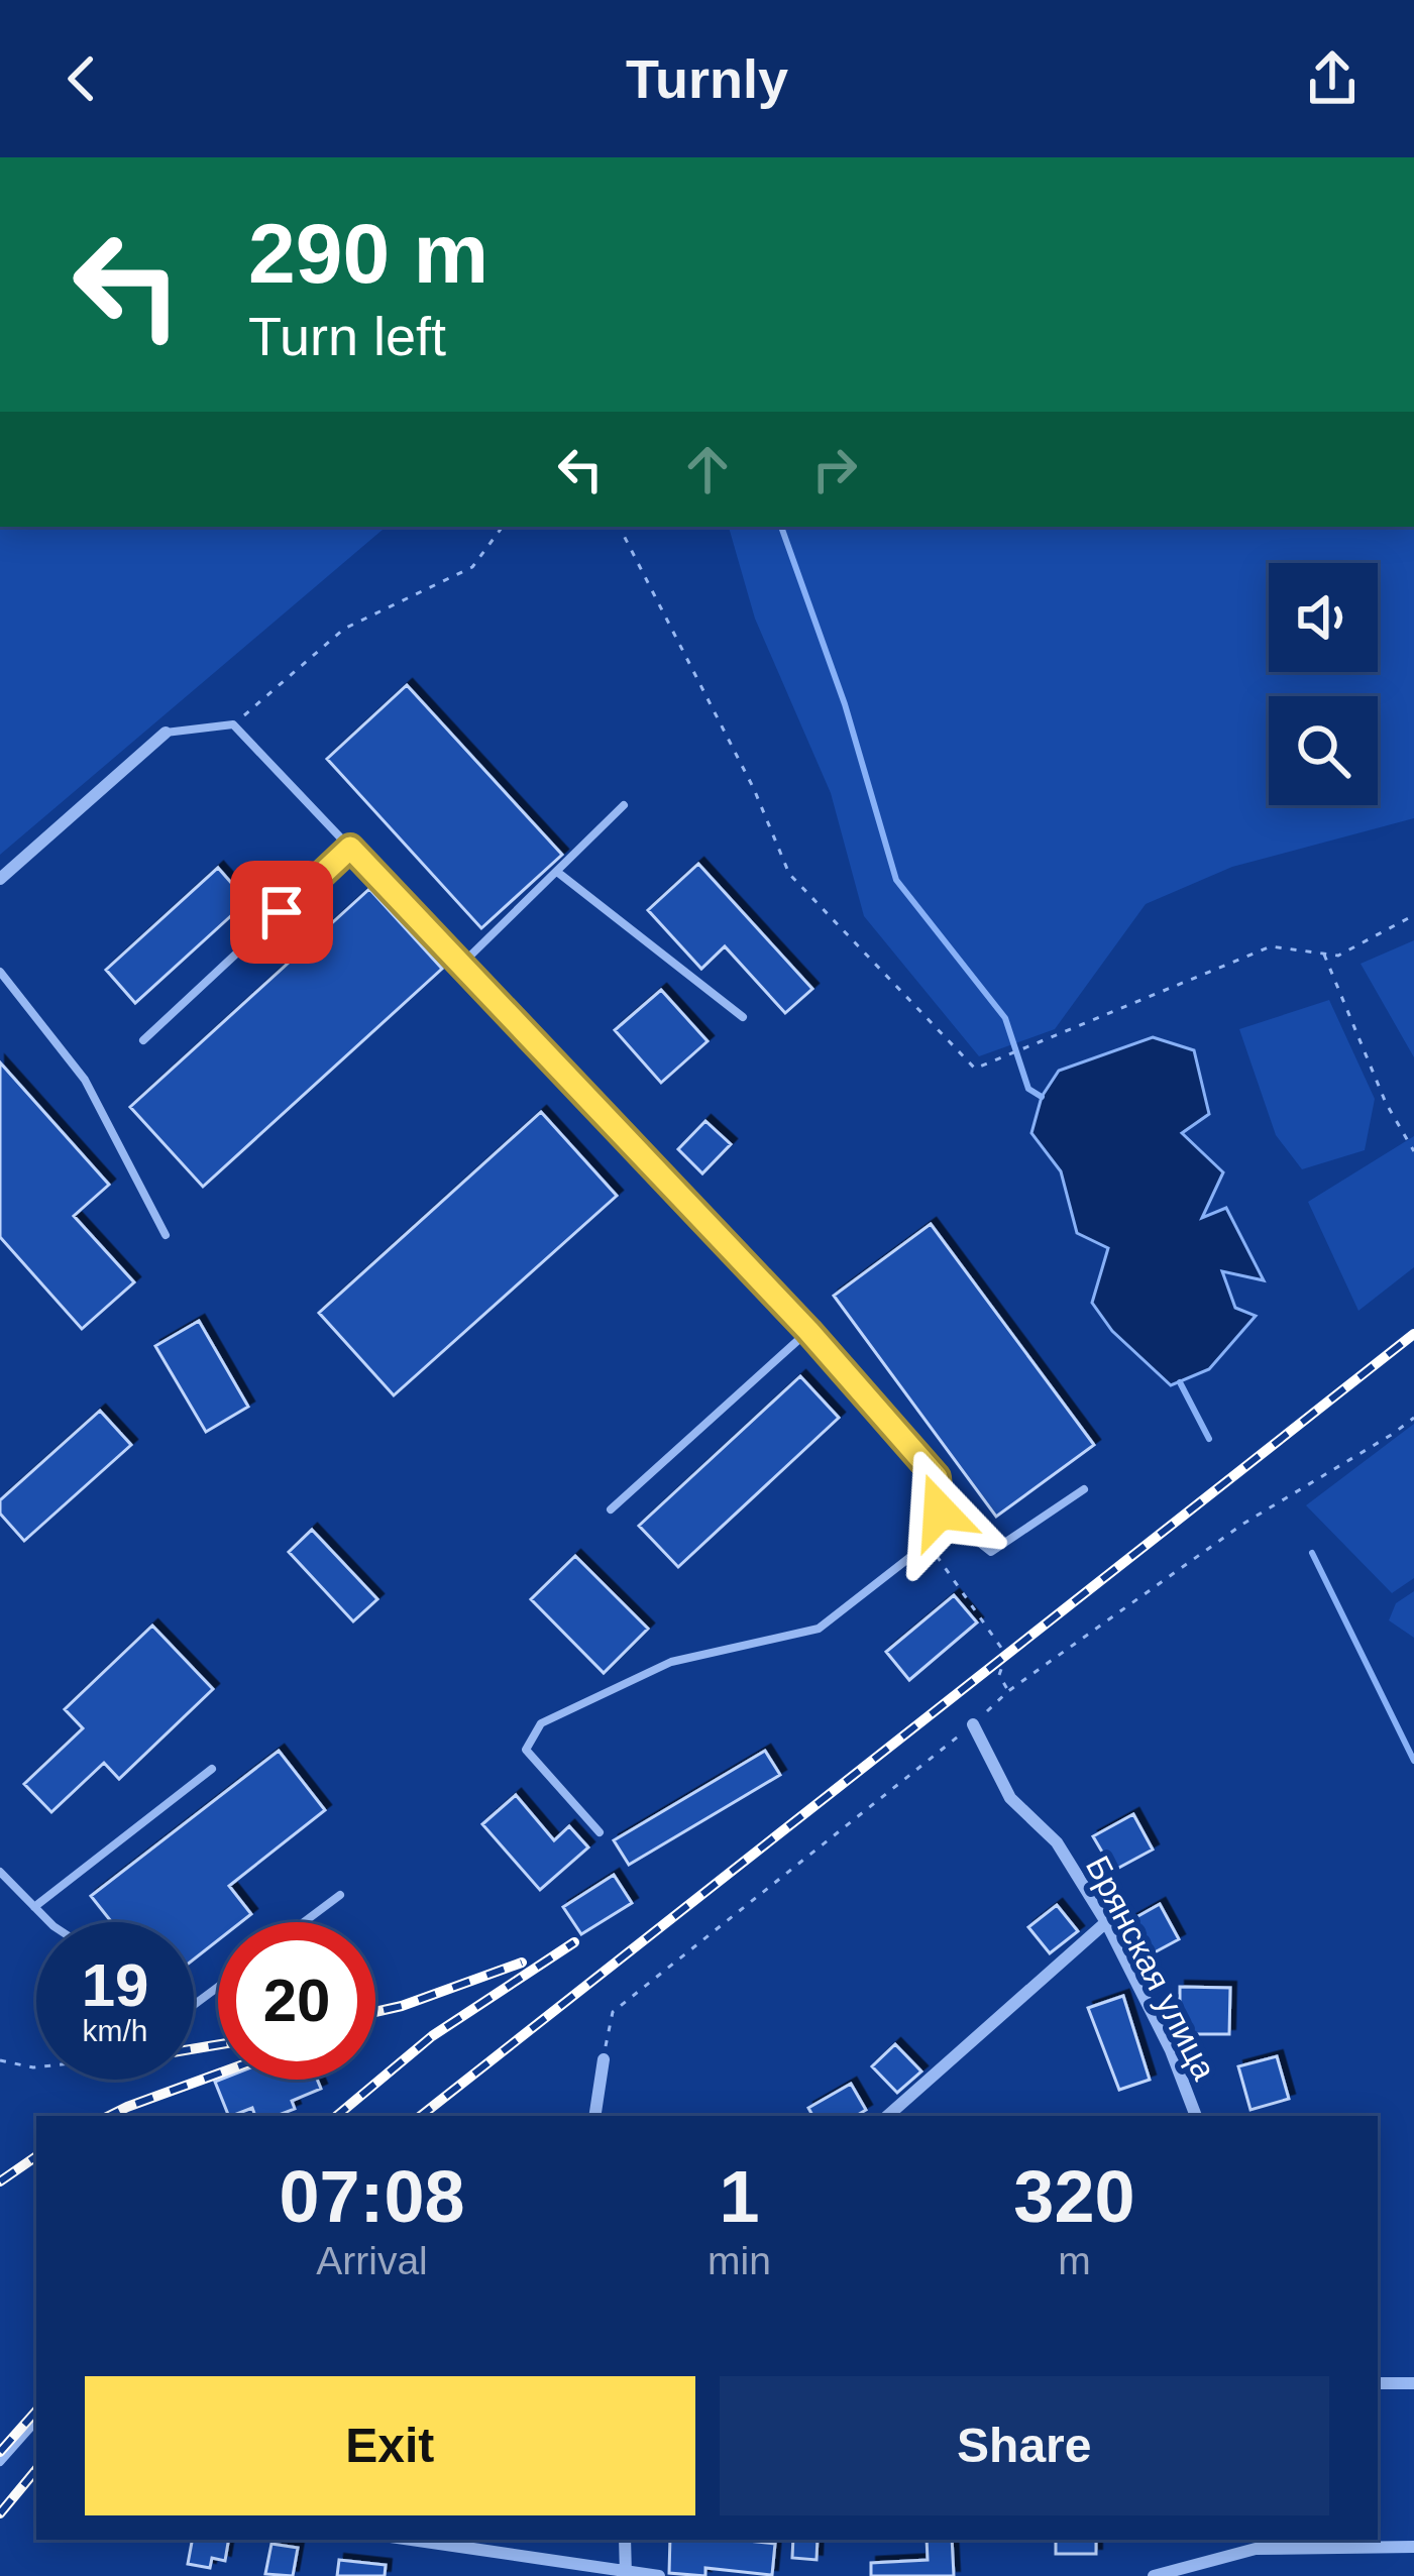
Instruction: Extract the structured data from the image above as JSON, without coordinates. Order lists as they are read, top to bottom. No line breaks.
{"streets":{"street":["Брянская улица"]},"page":{"header":"Turnly","turn":["290 m","Turn left"],"speed":"19 km/h","limit":"20","eta":["07:08","Arrival","1","min","320","m"],"buttons":["Exit","Share"]}}
